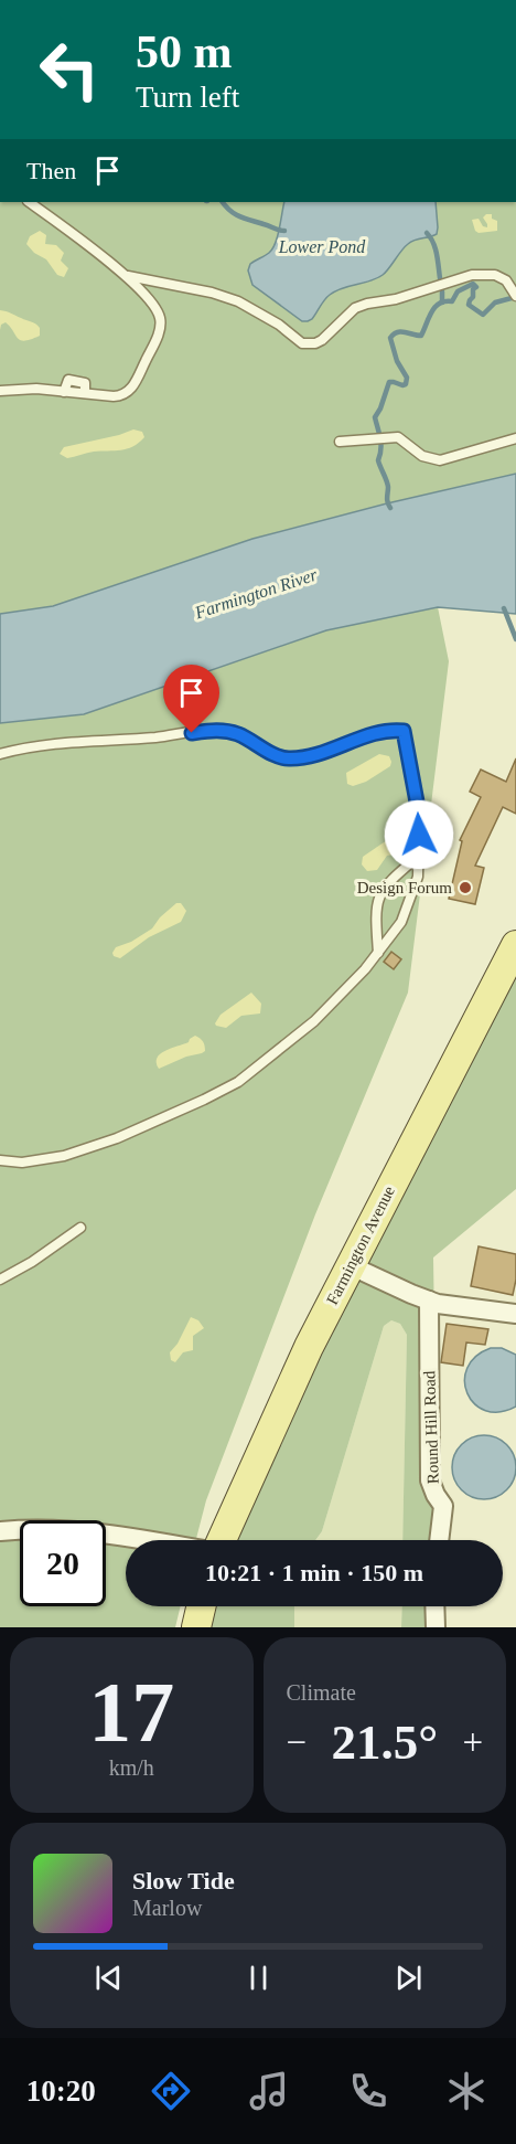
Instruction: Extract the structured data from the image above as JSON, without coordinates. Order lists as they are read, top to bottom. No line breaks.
{"streets":{"main road":["Farmington Avenue"],"street":["Round Hill Road"]},"water":["Lower Pond","Farmington River"],"places":["Design Forum"],"page":{"turn":["50 m","Turn left"],"then":"Then","limit":"20","trip":"10:21 · 1 min · 150 m","tile":[["17","km/h"],"Climate"],"heat":["−","21.5°","+"],"song":["Slow Tide","Marlow"],"tabs":"10:20"}}
